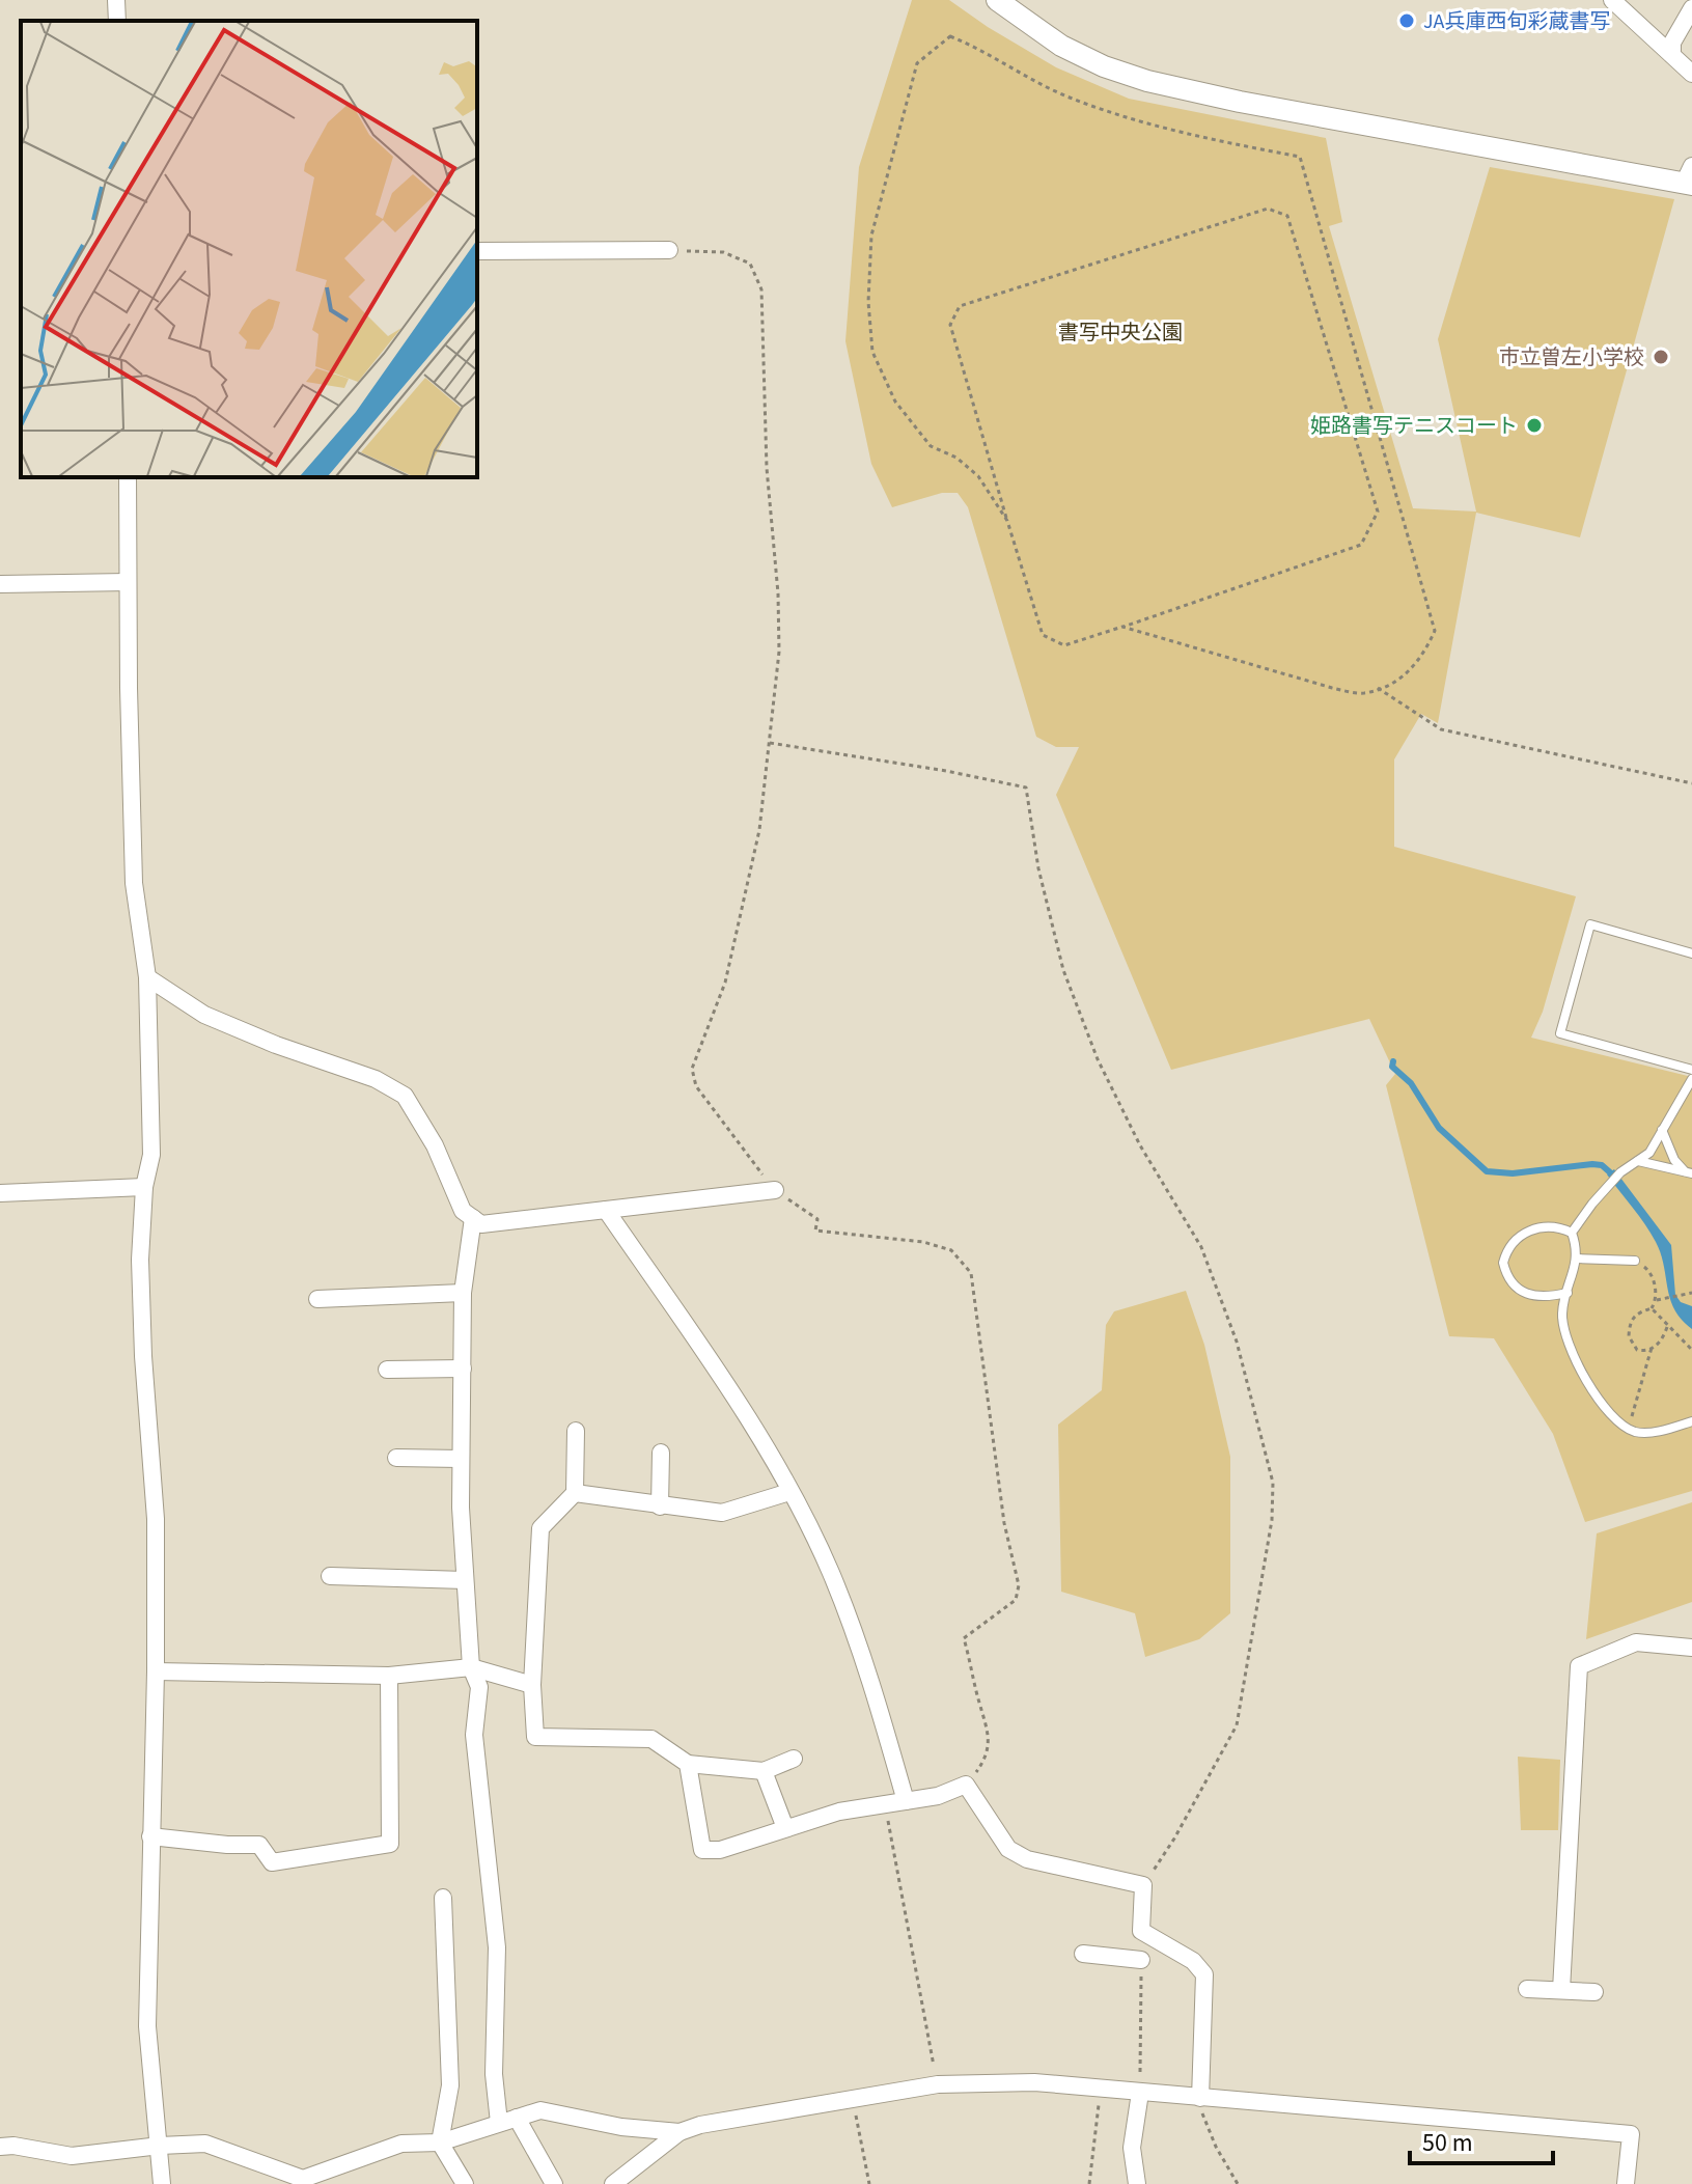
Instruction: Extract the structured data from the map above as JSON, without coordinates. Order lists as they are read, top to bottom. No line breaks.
{"parks":["書写中央公園"],"places":["JA兵庫西旬彩蔵書写","市立曽左小学校","姫路書写テニスコート"],"scale_bar":"50 m"}
